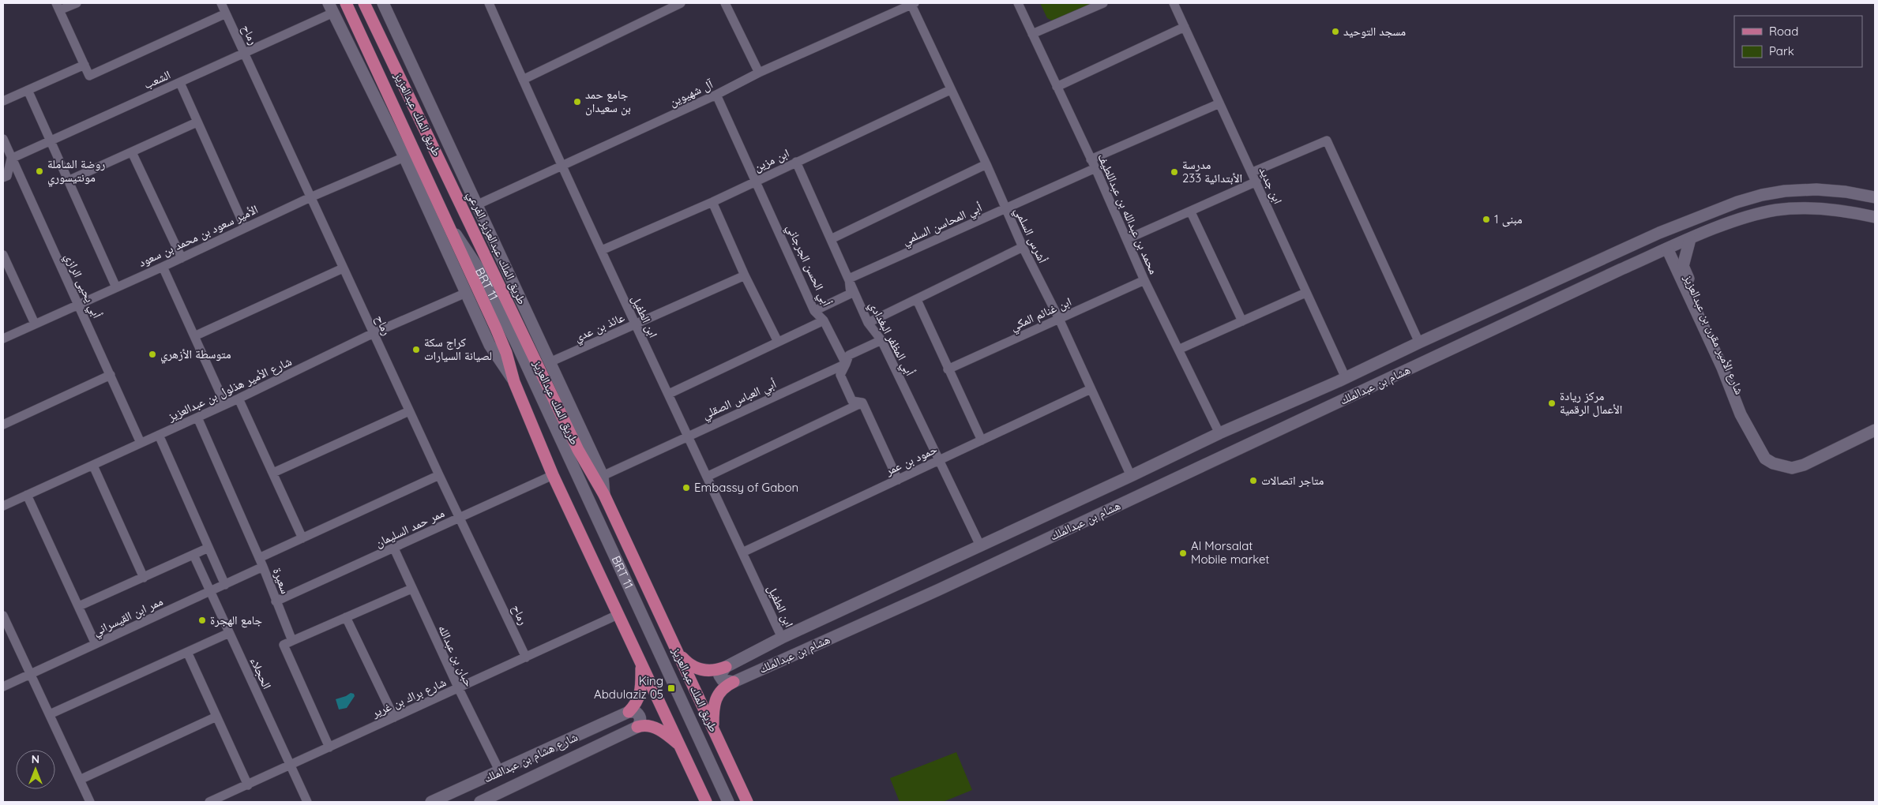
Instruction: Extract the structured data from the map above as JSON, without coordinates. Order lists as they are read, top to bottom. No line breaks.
{"streets":{"main road":["طريق الملك عبدالعزيز"],"street":["رماح","الشعب","آل شهيوين","ابن مزين","ابن جديد","محمد بن عبدالله بن عبداللطيف","أبي المحاسن السلمي","أشرس السلمي","الأمير سعود بن محمد بن سعود","طريق الملك عبدالعزيز الفرعي","أبي الحسن الجرجاني","BRT 11","أبي يحيى الرازي","ابن غنائم المكي","ابن الطفيل","عائذ بن عدي","شارع الأمير مقرن بن عبدالعزيز","أبي المظفر البغدادي","هشام بن عبدالملك","شارع الأمير هذلول بن عبدالعزيز","أبي العباس الصقلي","حمود بن عمر","ممر حمد السليمان","سعيرة","ممر ابن القيسراني","حبان بن عبدالله","الحجلاء","شارع براك بن غرير","شارع هشام بن عبدالملك"]},"crossings":[["رماح","الشعب"],["رماح","الأمير سعود بن محمد بن سعود"],["رماح","شارع الأمير هذلول بن عبدالعزيز"],["رماح","ممر حمد السليمان"],["رماح","شارع براك بن غرير"],["الشعب","أبي يحيى الرازي"],["آل شهيوين","أشرس السلمي"],["آل شهيوين","طريق الملك عبدالعزيز الفرعي"],["آل شهيوين","أبي الحسن الجرجاني"],["آل شهيوين","ابن الطفيل"],["طريق الملك عبدالعزيز","طريق الملك عبدالعزيز الفرعي"],["طريق الملك عبدالعزيز","BRT 11"],["طريق الملك عبدالعزيز","ممر حمد السليمان"],["طريق الملك عبدالعزيز","شارع براك بن غرير"],["ابن مزين","أشرس السلمي"],["ابن مزين","أبي الحسن الجرجاني"],["ابن مزين","ابن الطفيل"],["ابن مزين","أبي المظفر البغدادي"],["ابن جديد","هشام بن عبدالملك"],["محمد بن عبدالله بن عبداللطيف","أبي المحاسن السلمي"],["محمد بن عبدالله بن عبداللطيف","ابن غنائم المكي"],["محمد بن عبدالله بن عبداللطيف","هشام بن عبدالملك"],["أبي المحاسن السلمي","أشرس السلمي"],["أبي المحاسن السلمي","أبي المظفر البغدادي"],["أشرس السلمي","ابن غنائم المكي"],["أشرس السلمي","هشام بن عبدالملك"],["أشرس السلمي","حمود بن عمر"],["الأمير سعود بن محمد بن سعود","أبي يحيى الرازي"],["طريق الملك عبدالعزيز الفرعي","عائذ بن عدي"],["طريق الملك عبدالعزيز الفرعي","أبي العباس الصقلي"],["أبي الحسن الجرجاني","أبي العباس الصقلي"],["أبي يحيى الرازي","شارع الأمير هذلول بن عبدالعزيز"],["ابن الطفيل","عائذ بن عدي"],["ابن الطفيل","هشام بن عبدالملك"],["ابن الطفيل","أبي العباس الصقلي"],["ابن الطفيل","حمود بن عمر"],["شارع الأمير مقرن بن عبدالعزيز","هشام بن عبدالملك"],["أبي المظفر البغدادي","هشام بن عبدالملك"],["أبي المظفر البغدادي","أبي العباس الصقلي"],["أبي المظفر البغدادي","حمود بن عمر"],["شارع الأمير هذلول بن عبدالعزيز","سعيرة"],["ممر حمد السليمان","سعيرة"],["ممر حمد السليمان","حبان بن عبدالله"],["سعيرة","ممر ابن القيسراني"],["ممر ابن القيسراني","الحجلاء"],["حبان بن عبدالله","شارع براك بن غرير"],["حبان بن عبدالله","شارع هشام بن عبدالملك"],["الحجلاء","شارع براك بن غرير"]],"places":{"other":["مسجد التوحيد","جامع حمد بن سعيدان","روضة الشاملة مونتيسوري","مدرسة الأبتدائية 233","مبنى 1","كراج سكة لصيانة السيارات","متوسطة الأزهري","مركز ريادة الأعمال الرقمية","متاجر اتصالات","Embassy of Gabon","Al Morsalat Mobile market","جامع الهجرة"],"transit":["King Abdulaziz 05"]},"legend":["Road","Park"],"north":"top"}
